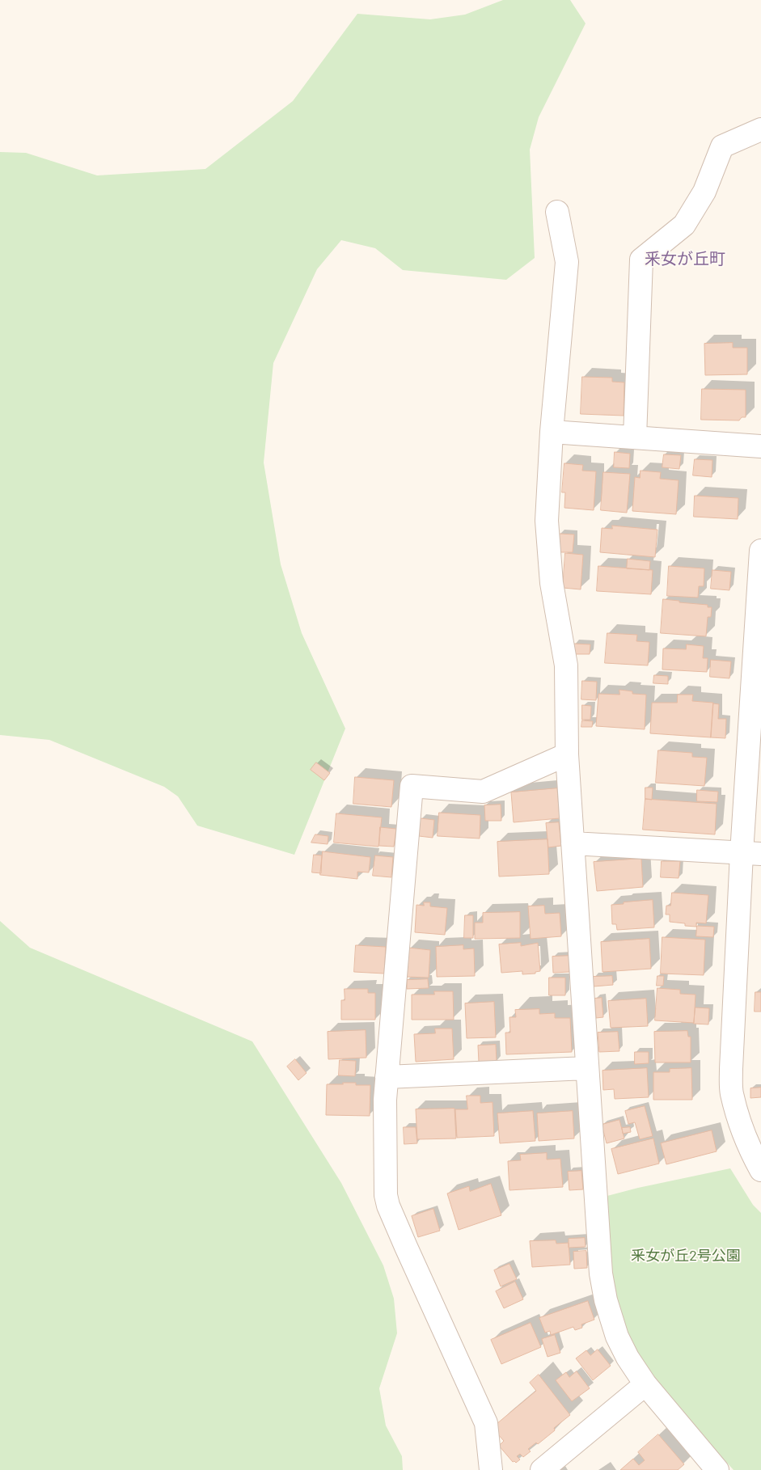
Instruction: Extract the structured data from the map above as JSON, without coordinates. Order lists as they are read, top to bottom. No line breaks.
{"districts":["釆女が丘町"],"parks":["釆女が丘2号公園"]}
